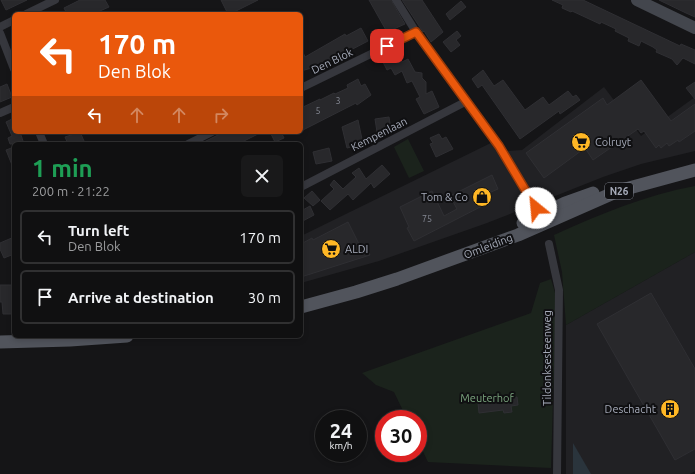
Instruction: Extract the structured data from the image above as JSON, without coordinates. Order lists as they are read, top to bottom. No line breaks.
{"streets":{"main road":["N26","Omleiding"],"street":["Den Blok","Kempenlaan","Tildonksesteenweg"]},"parks":["Meuterhof"],"places":{"supermarket":["Colruyt","ALDI"],"shop":["Tom & Co"],"building":["Deschacht"]},"house_numbers":["3","5","75"],"page":{"turn":["170 m","Den Blok"],"heading":["1 min","200 m · 21:22"],"list":[{"name":"Turn left","note":"Den Blok","value":"170 m"},{"name":"Arrive at destination","value":"30 m"}],"speed":"24 km/h","limit":"30"}}
